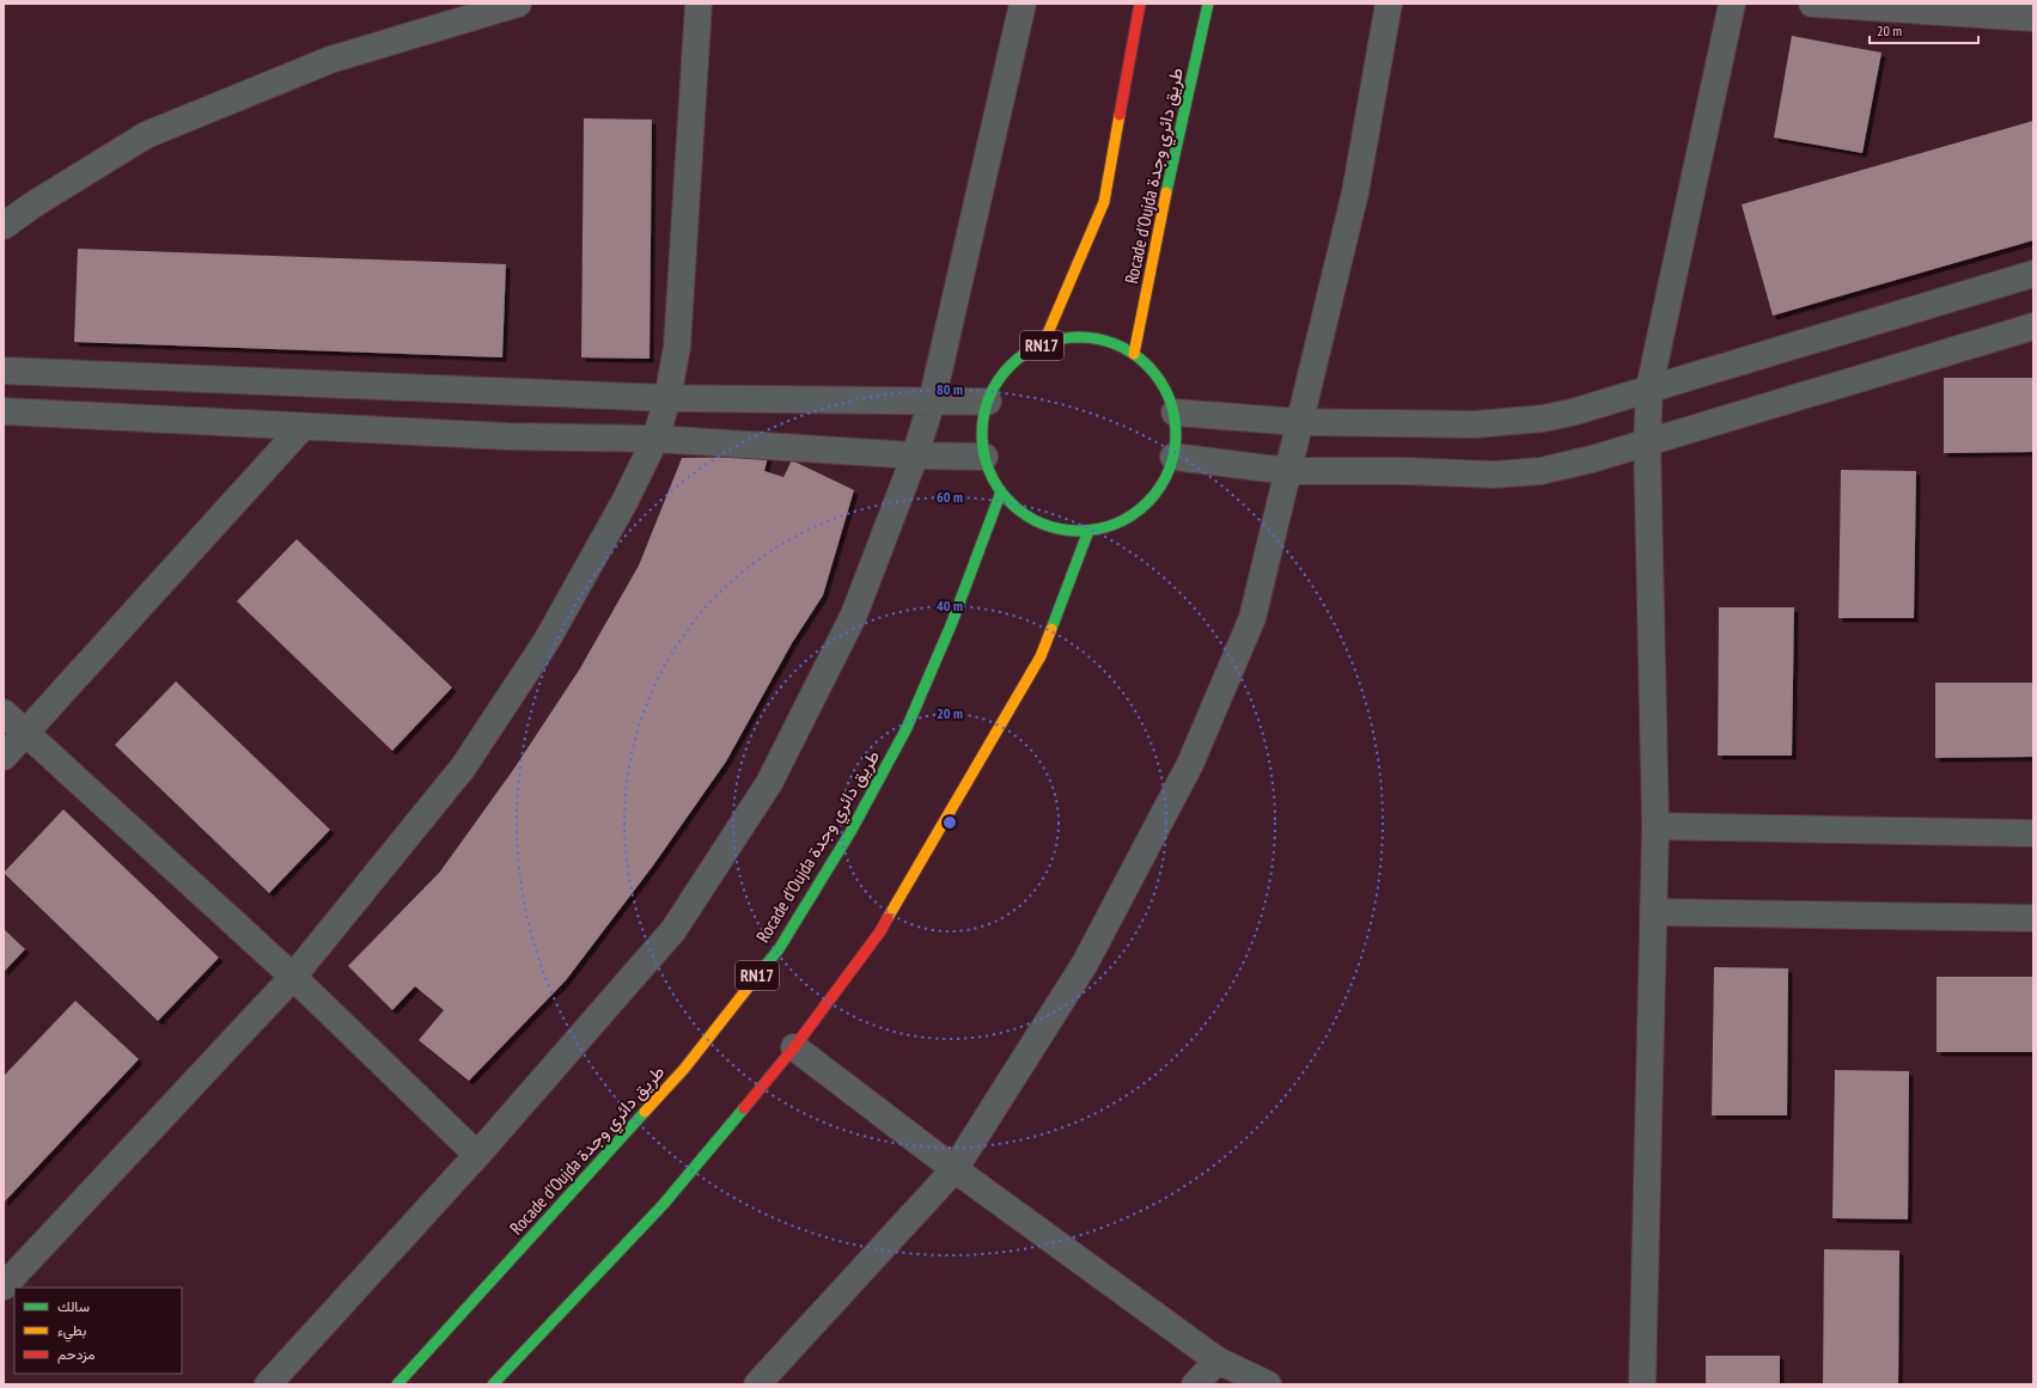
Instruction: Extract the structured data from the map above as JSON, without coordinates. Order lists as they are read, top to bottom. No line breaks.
{"streets":{"highway":["Rocade d'Oujda طريق دائري وجدة","RN17"]},"crossings":[["Rocade d'Oujda طريق دائري وجدة","RN17"]],"legend":["سالك","بطيء","مزدحم"],"scale_bar":"20 m","rings":["80 m","60 m","40 m","20 m"]}
